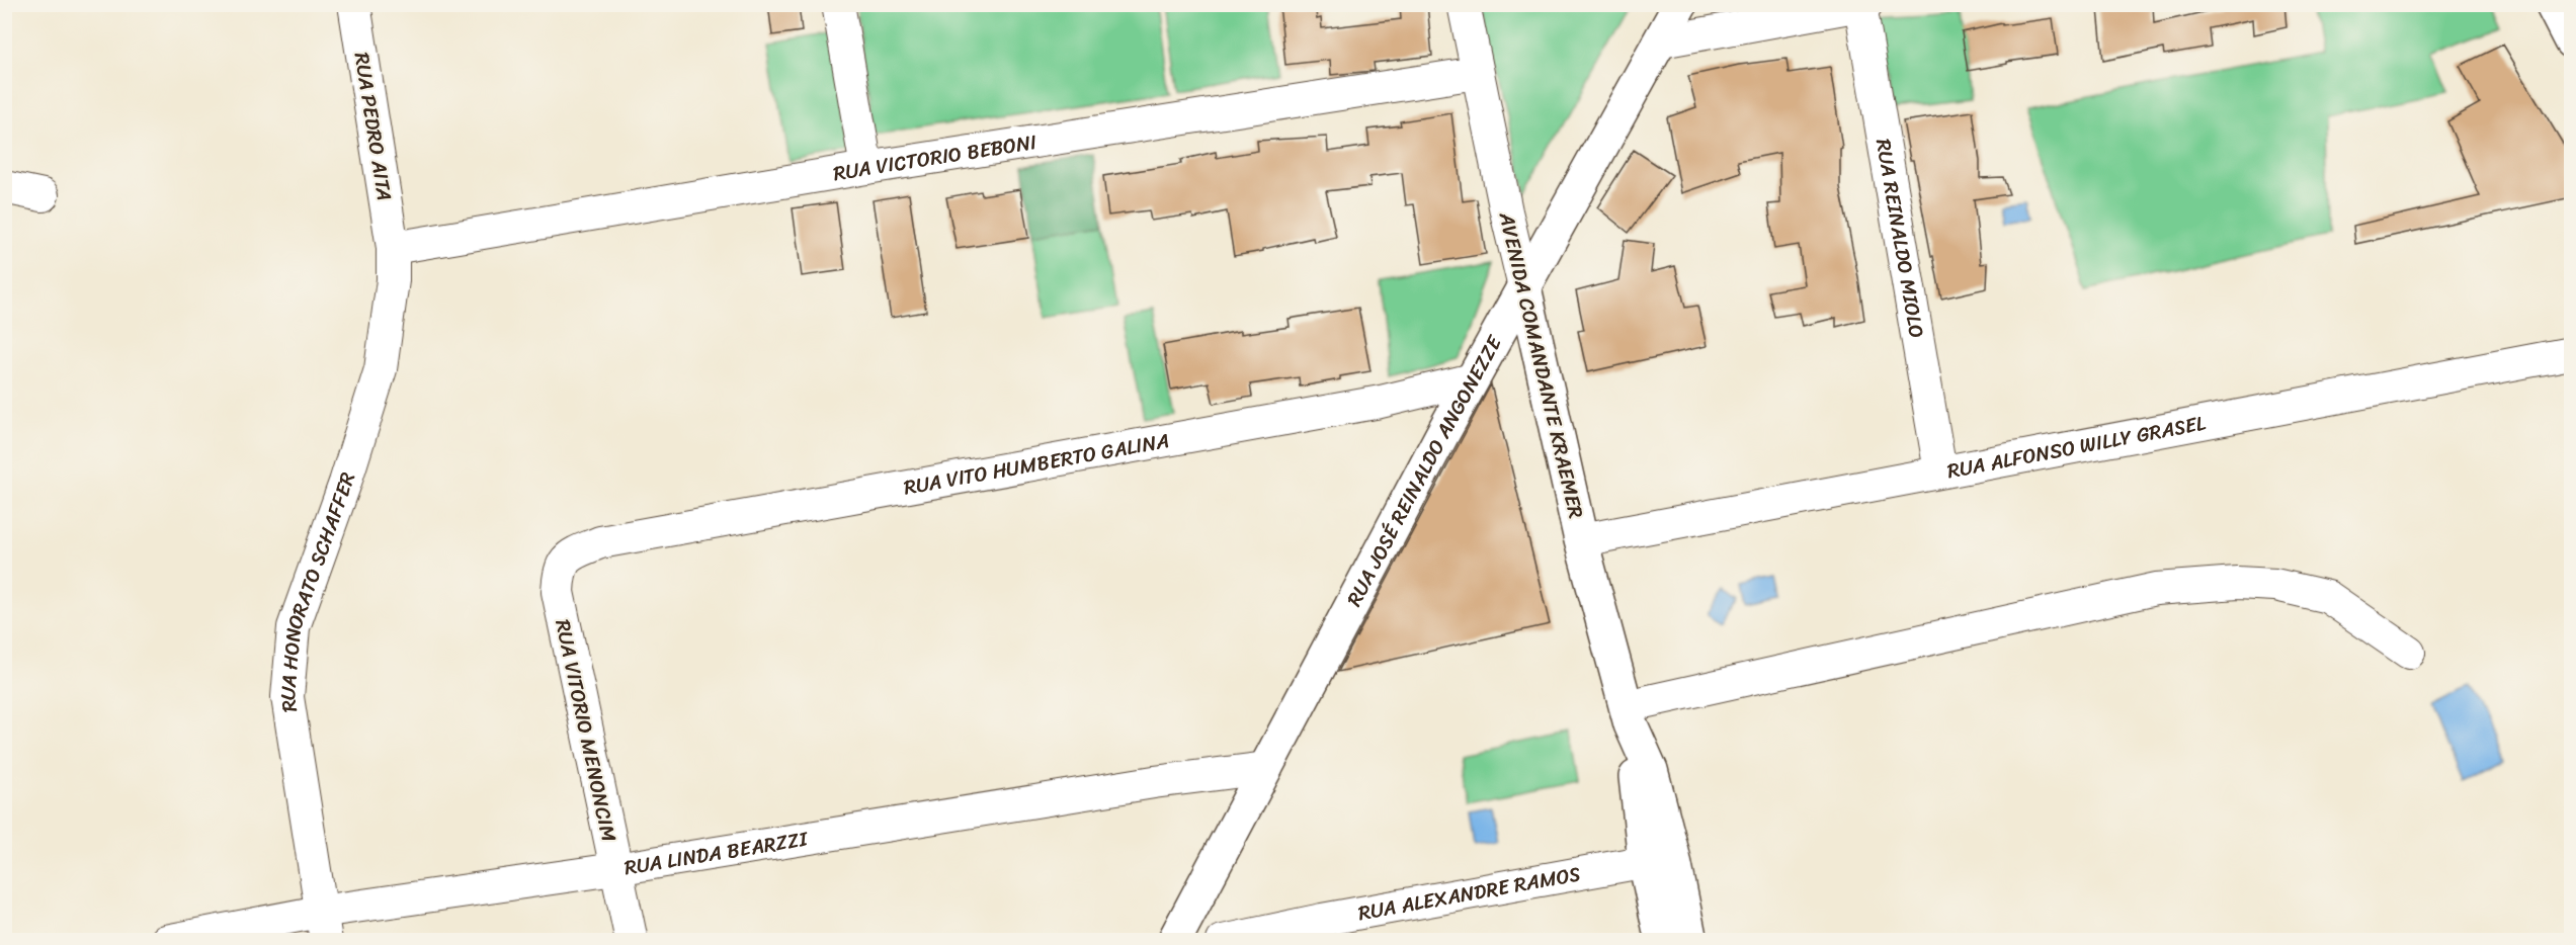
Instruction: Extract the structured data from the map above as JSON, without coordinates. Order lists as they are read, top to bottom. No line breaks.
{"streets":{"main road":["AVENIDA COMANDANTE KRAEMER","RUA JOSÉ REINALDO ANGONEZZE"],"street":["RUA PEDRO AITA","RUA VICTORIO BEBONI","RUA REINALDO MIOLO","RUA ALFONSO WILLY GRASEL","RUA VITO HUMBERTO GALINA","RUA HONORATO SCHAFFER","RUA VITORIO MENONCIM","RUA LINDA BEARZZI","RUA ALEXANDRE RAMOS"]},"crossings":[["RUA PEDRO AITA","RUA VICTORIO BEBONI"],["RUA PEDRO AITA","RUA HONORATO SCHAFFER"],["RUA VICTORIO BEBONI","AVENIDA COMANDANTE KRAEMER"],["RUA VICTORIO BEBONI","RUA HONORATO SCHAFFER"],["RUA REINALDO MIOLO","RUA ALFONSO WILLY GRASEL"],["AVENIDA COMANDANTE KRAEMER","RUA ALFONSO WILLY GRASEL"],["AVENIDA COMANDANTE KRAEMER","RUA JOSÉ REINALDO ANGONEZZE"],["AVENIDA COMANDANTE KRAEMER","RUA ALEXANDRE RAMOS"],["RUA VITO HUMBERTO GALINA","RUA JOSÉ REINALDO ANGONEZZE"],["RUA VITO HUMBERTO GALINA","RUA VITORIO MENONCIM"],["RUA JOSÉ REINALDO ANGONEZZE","RUA LINDA BEARZZI"],["RUA HONORATO SCHAFFER","RUA LINDA BEARZZI"],["RUA VITORIO MENONCIM","RUA LINDA BEARZZI"]]}
